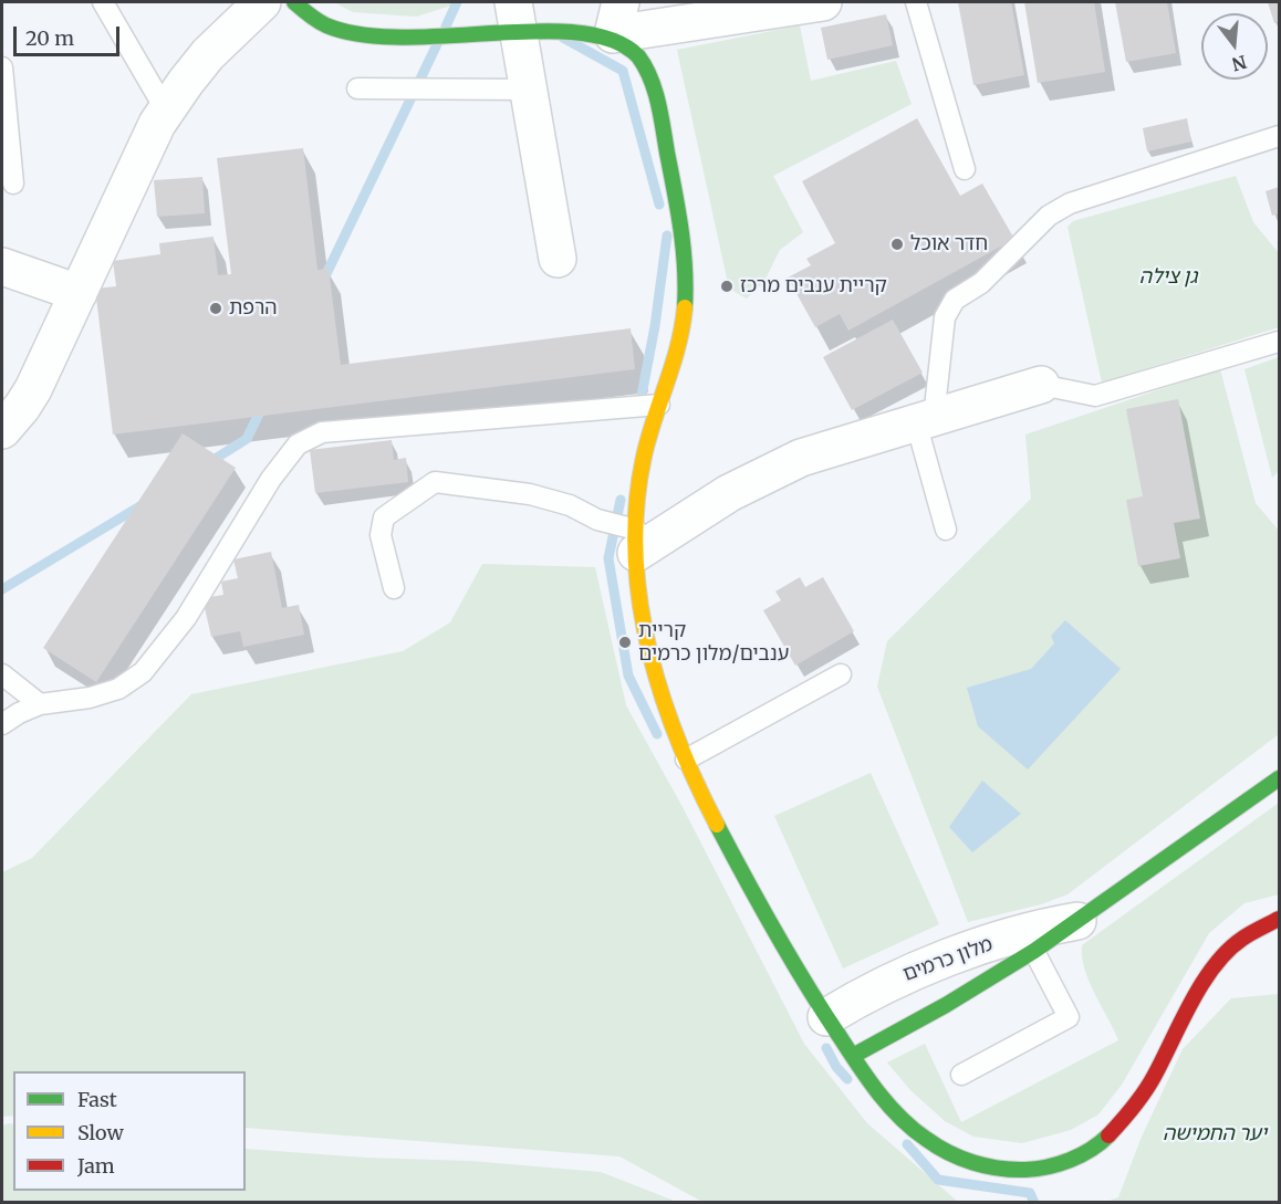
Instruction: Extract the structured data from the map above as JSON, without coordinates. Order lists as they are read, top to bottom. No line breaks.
{"streets":{"main road":["מלון כרמים"]},"parks":["גן צילה","יער החמישה"],"places":["חדר אוכל","קריית ענבים מרכז","הרפת","קריית ענבים/מלון כרמים"],"legend":["Fast","Slow","Jam"],"scale_bar":"20 m","north":"bottom"}
